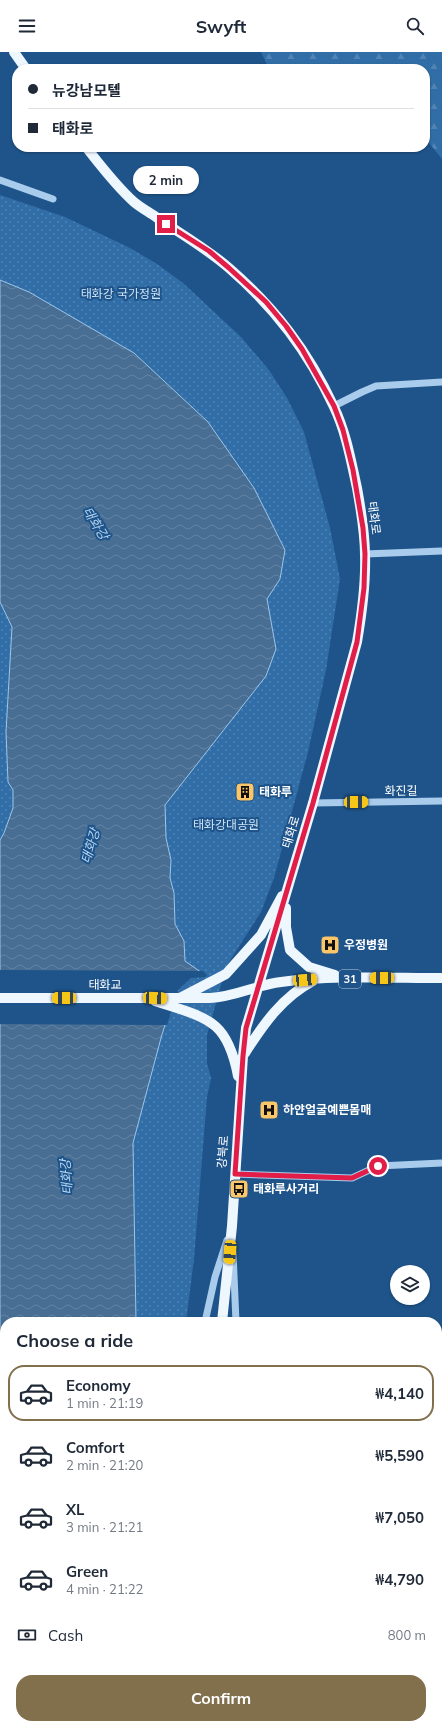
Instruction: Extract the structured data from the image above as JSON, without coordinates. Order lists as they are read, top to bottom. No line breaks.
{"streets":{"main road":["태화로","31","태화교","강북로"],"street":["화진길"]},"crossings":[["태화로","화진길"],["태화로","31"],["태화로","태화교"],["태화로","강북로"],["31","태화교"],["31","강북로"],["태화교","강북로"]],"water":["태화강"],"parks":["태화강 국가정원","태화강대공원"],"places":{"building":["태화루"],"hospital":["우정병원","하얀얼굴예쁜몸매"],"bus stop":["태화루사거리"]},"page":{"header":"Swyft","banner":["뉴강남모텔","태화로"],"bubble":"2 min","heading":"Choose a ride","list":[{"name":"Economy","note":"1 min · 21:19","value":"₩4,140"},{"name":"Comfort","note":"2 min · 21:20","value":"₩5,590"},{"name":"XL","note":"3 min · 21:21","value":"₩7,050"},{"name":"Green","note":"4 min · 21:22","value":"₩4,790"}],"pay":["Cash","800 m"],"buttons":"Confirm"}}
